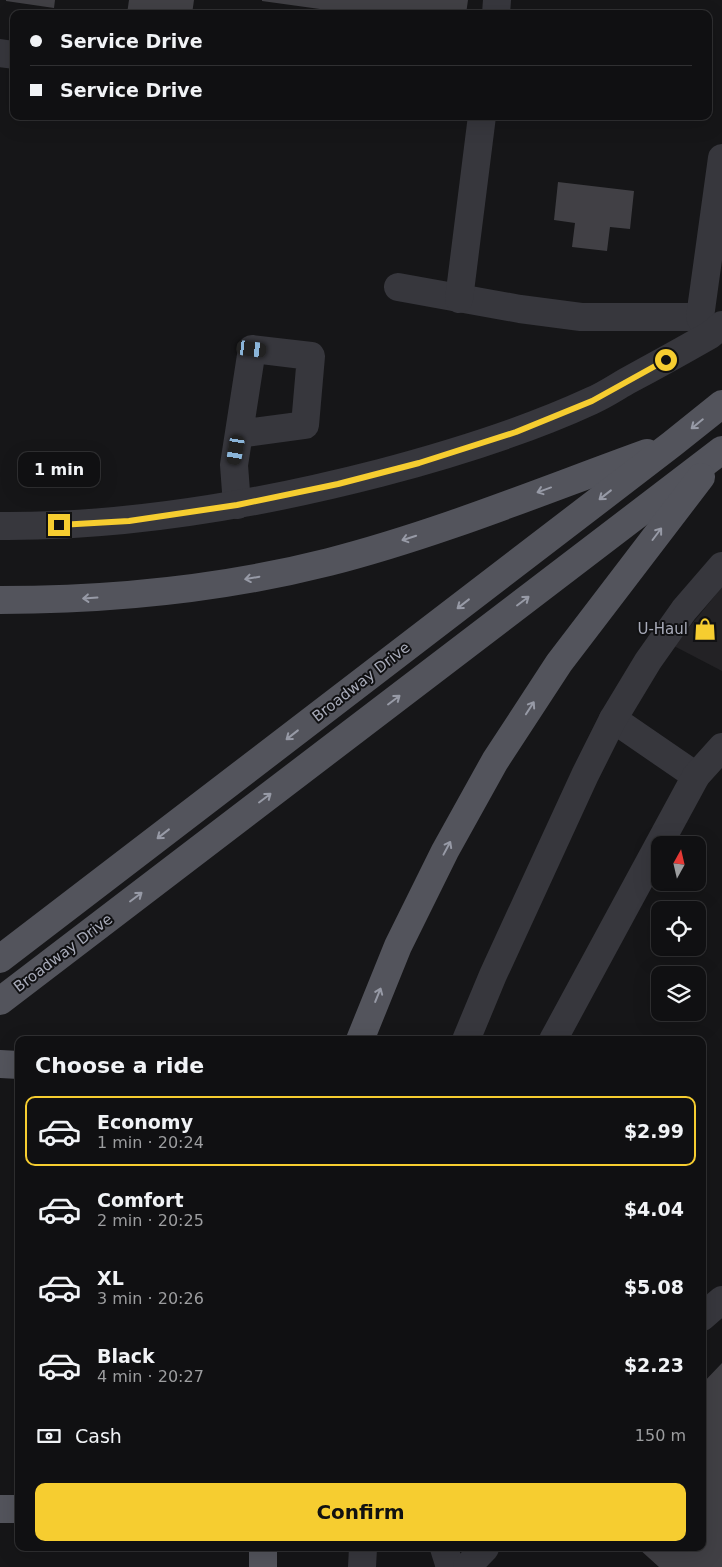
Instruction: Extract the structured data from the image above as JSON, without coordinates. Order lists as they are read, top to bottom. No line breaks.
{"streets":{"main road":["Broadway Drive"]},"places":{"shop":["U-Haul"]},"north":"top","page":{"banner":["Service Drive","Service Drive"],"bubble":"1 min","heading":"Choose a ride","list":[{"name":"Economy","note":"1 min · 20:24","value":"$2.99"},{"name":"Comfort","note":"2 min · 20:25","value":"$4.04"},{"name":"XL","note":"3 min · 20:26","value":"$5.08"},{"name":"Black","note":"4 min · 20:27","value":"$2.23"}],"pay":["Cash","150 m"],"buttons":"Confirm"}}
